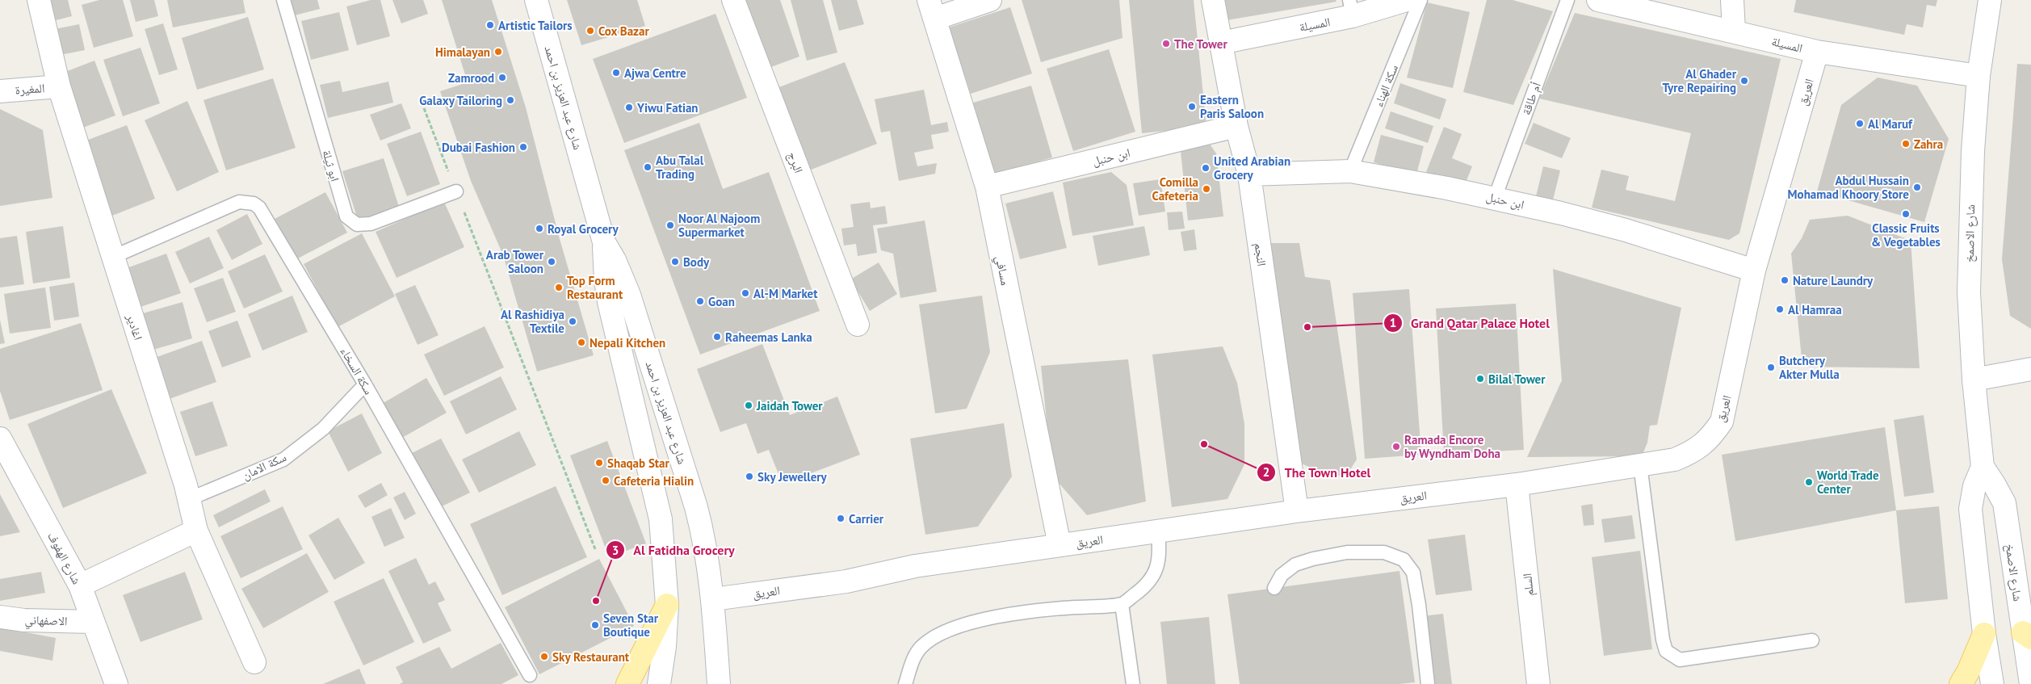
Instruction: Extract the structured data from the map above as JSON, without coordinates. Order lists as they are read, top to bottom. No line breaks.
{"streets":{"street":["المسيلة","المغيرة","العريق","شارع عبد العزيز بن احمد","ابن حنبل","البرج","شارع الاصمخ","النجم","مسافي","اغادير","شارع الهفوف","السلم","الاصفهاني"],"lane":["سكة الهناء","أم طاقة","ابو ثيلة","سكة السخاء","سكة الامان"]},"crossings":[["المسيلة","العريق"],["المسيلة","شارع الاصمخ"],["المسيلة","النجم"],["سكة الهناء","ابن حنبل"],["المغيرة","اغادير"],["العريق","شارع عبد العزيز بن احمد"],["العريق","ابن حنبل"],["العريق","النجم"],["العريق","مسافي"],["العريق","السلم"],["أم طاقة","ابن حنبل"],["ابن حنبل","النجم"],["ابن حنبل","مسافي"],["اغادير","سكة السخاء"],["اغادير","سكة الامان"],["سكة السخاء","سكة الامان"],["شارع الهفوف","الاصفهاني"]],"places":["Artistic Tailors","Cox Bazar","The Tower","Himalayan","Ajwa Centre","Zamrood","Al Ghader Tyre Repairing","Galaxy Tailoring","Eastern Paris Saloon","Yiwu Fatian","Al Maruf","Zahra","Dubai Fashion","Abu Talal Trading","United Arabian Grocery","Abdul Hussain Mohamad Khoory Store","Comilla Cafeteria","Classic Fruits & Vegetables","Noor Al Najoom Supermarket","Royal Grocery","Arab Tower Saloon","Body","Nature Laundry","Top Form Restaurant","Al-M Market","Goan","Al Hamraa","Al Rashidiya Textile","Grand Qatar Palace Hotel","Raheemas Lanka","Nepali Kitchen","Butchery Akter Mulla","Bilal Tower","Jaidah Tower","The Town Hotel","Ramada Encore by Wyndham Doha","Shaqab Star","Sky Jewellery","Cafeteria Hialin","World Trade Center","Carrier","Al Fatidha Grocery","Seven Star Boutique","Sky Restaurant"]}
